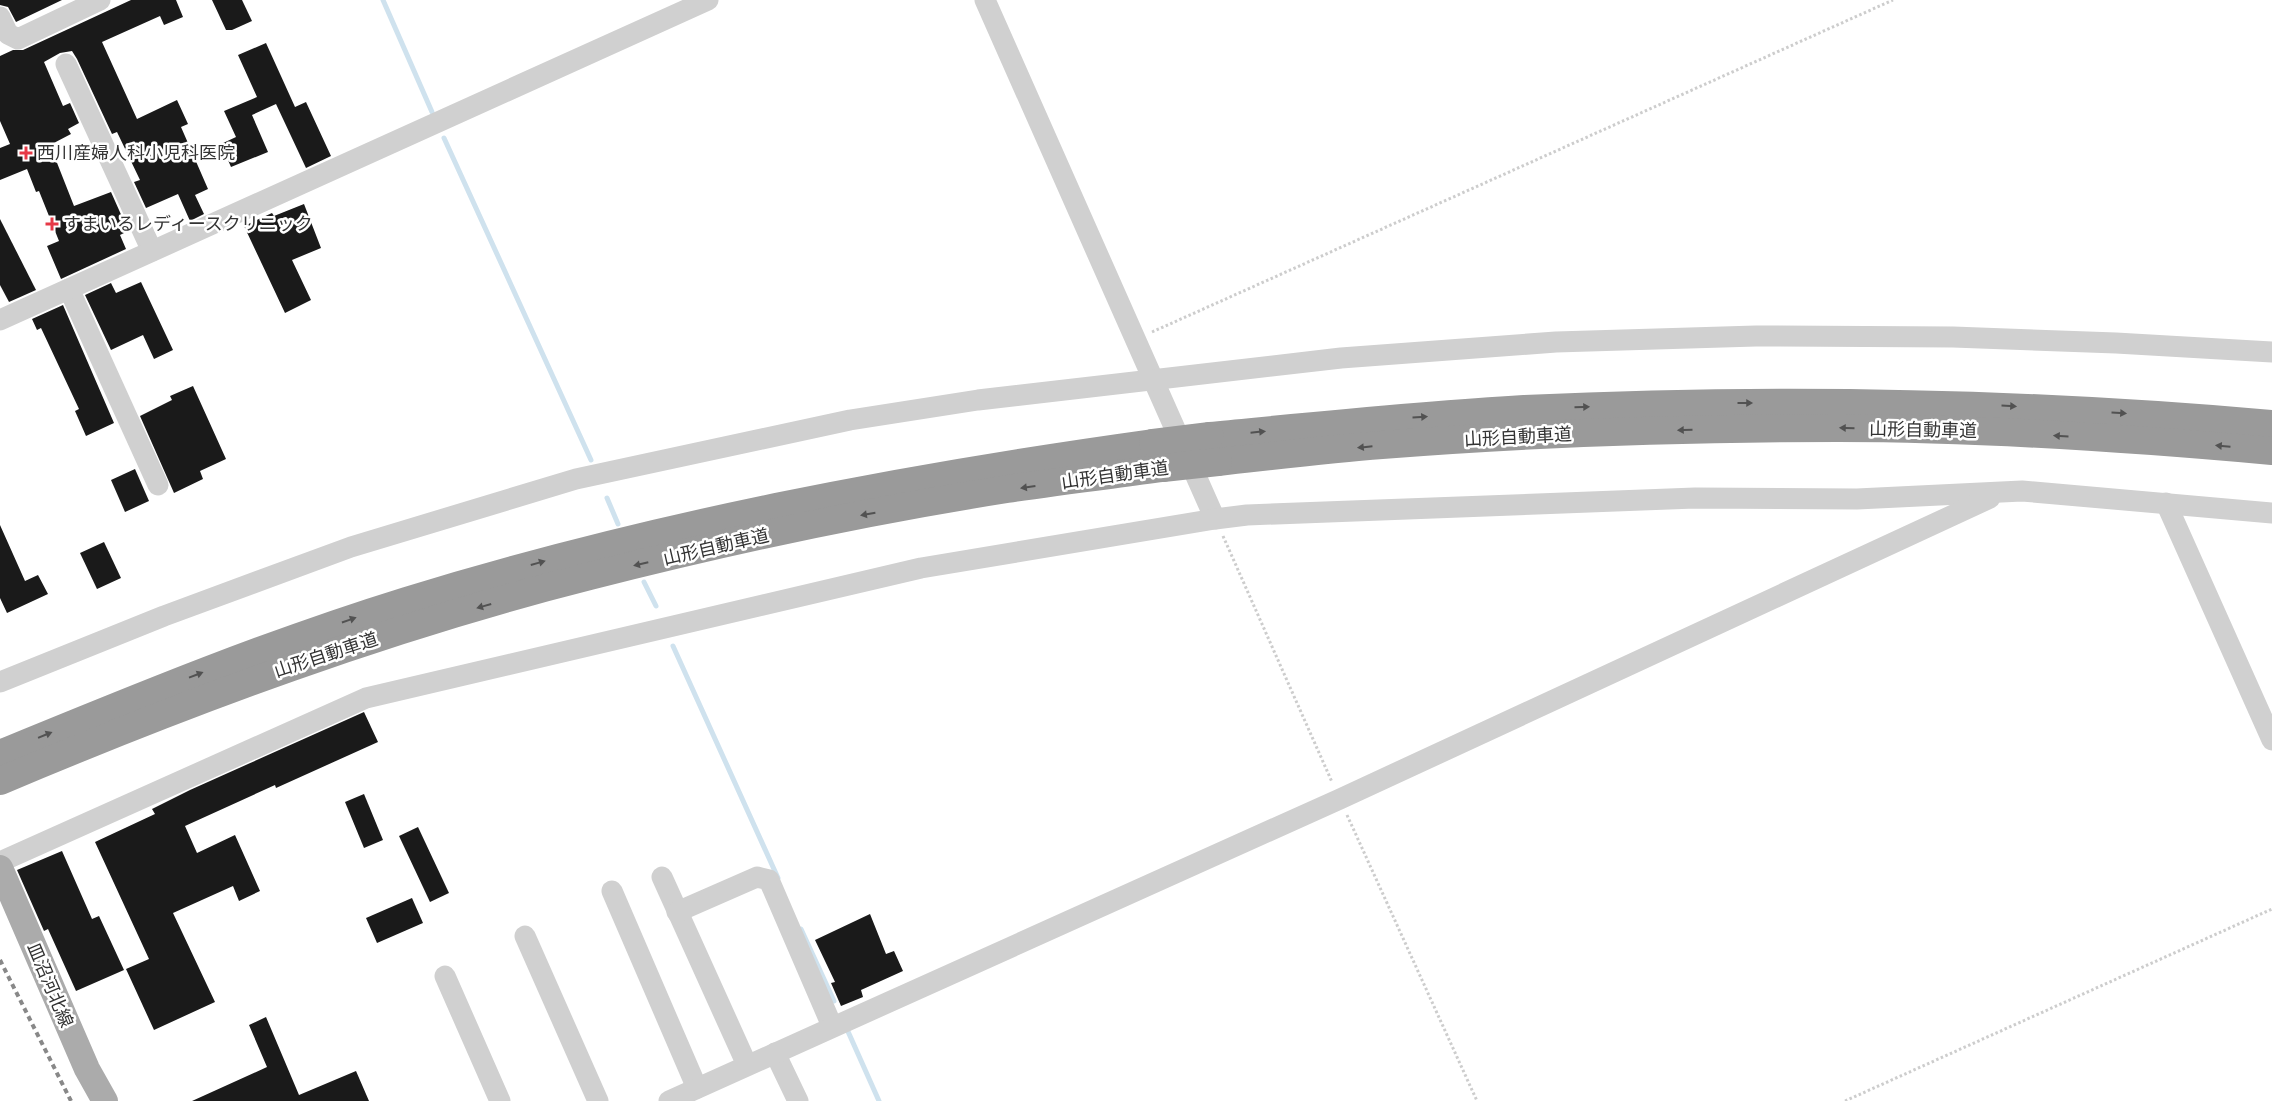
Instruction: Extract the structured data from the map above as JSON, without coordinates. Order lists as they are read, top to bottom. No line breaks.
{"streets":{"highway":["山形自動車道"],"main road":["皿沼河北線"]},"places":{"health":["西川産婦人科小児科医院","すまいるレディースクリニック"]}}
